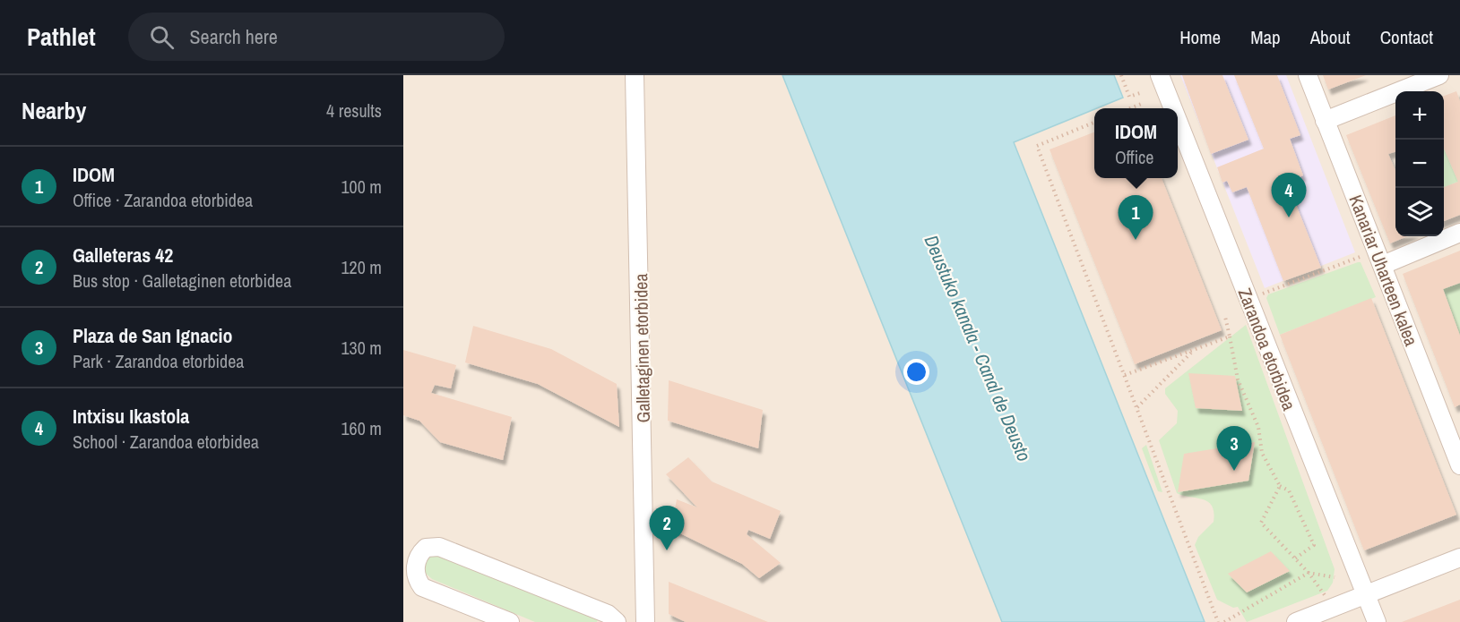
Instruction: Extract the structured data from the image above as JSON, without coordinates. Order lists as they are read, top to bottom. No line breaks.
{"streets":{"street":["Kanariar Uharteen kalea","Galletaginen etorbidea","Zarandoa etorbidea"]},"water":["Deustuko kanala - Canal de Deusto"],"page":{"header":"Pathlet","search":"Search here","nav":["Home","Map","About","Contact"],"heading":["Nearby","4 results"],"map_buttons":["+","−"],"popup":["IDOM","Office"],"list":[{"mark":"1","name":"IDOM","note":"Office · Zarandoa etorbidea","value":"100 m"},{"mark":"2","name":"Galleteras 42","note":"Bus stop · Galletaginen etorbidea","value":"120 m"},{"mark":"3","name":"Plaza de San Ignacio","note":"Park · Zarandoa etorbidea","value":"130 m"},{"mark":"4","name":"Intxisu Ikastola","note":"School · Zarandoa etorbidea","value":"160 m"}],"pins":["4","1","3","2"]}}
